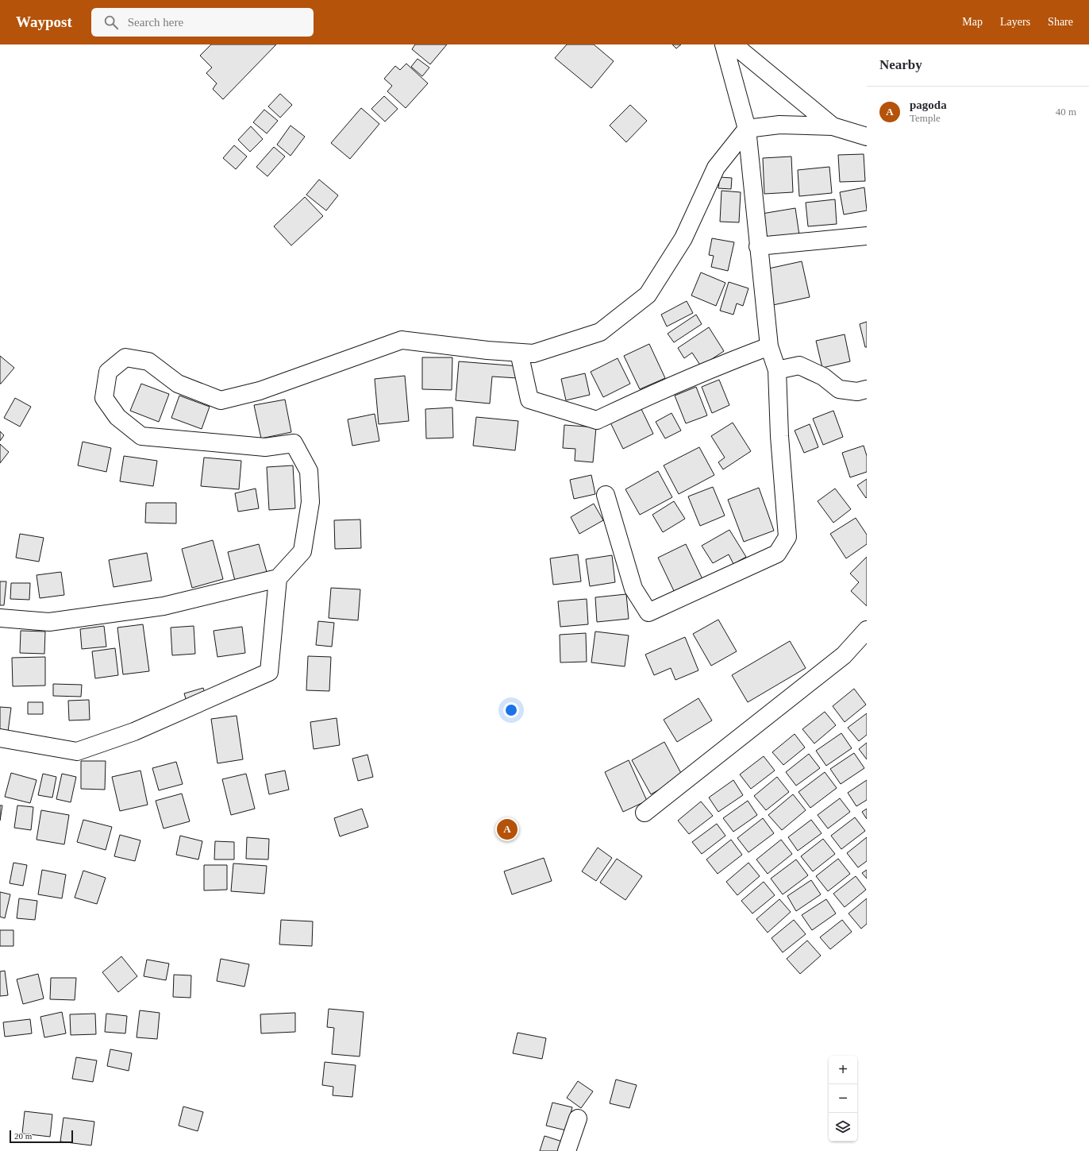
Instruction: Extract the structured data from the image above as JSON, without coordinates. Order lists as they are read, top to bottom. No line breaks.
{"scale_bar":"20 m","page":{"header":"Waypost","search":"Search here","nav":["Map","Layers","Share"],"heading":"Nearby","list":[{"mark":"A","name":"pagoda","note":"Temple","value":"40 m"}],"pins":"A","map_buttons":["+","−"],"scale":"20 m"}}
